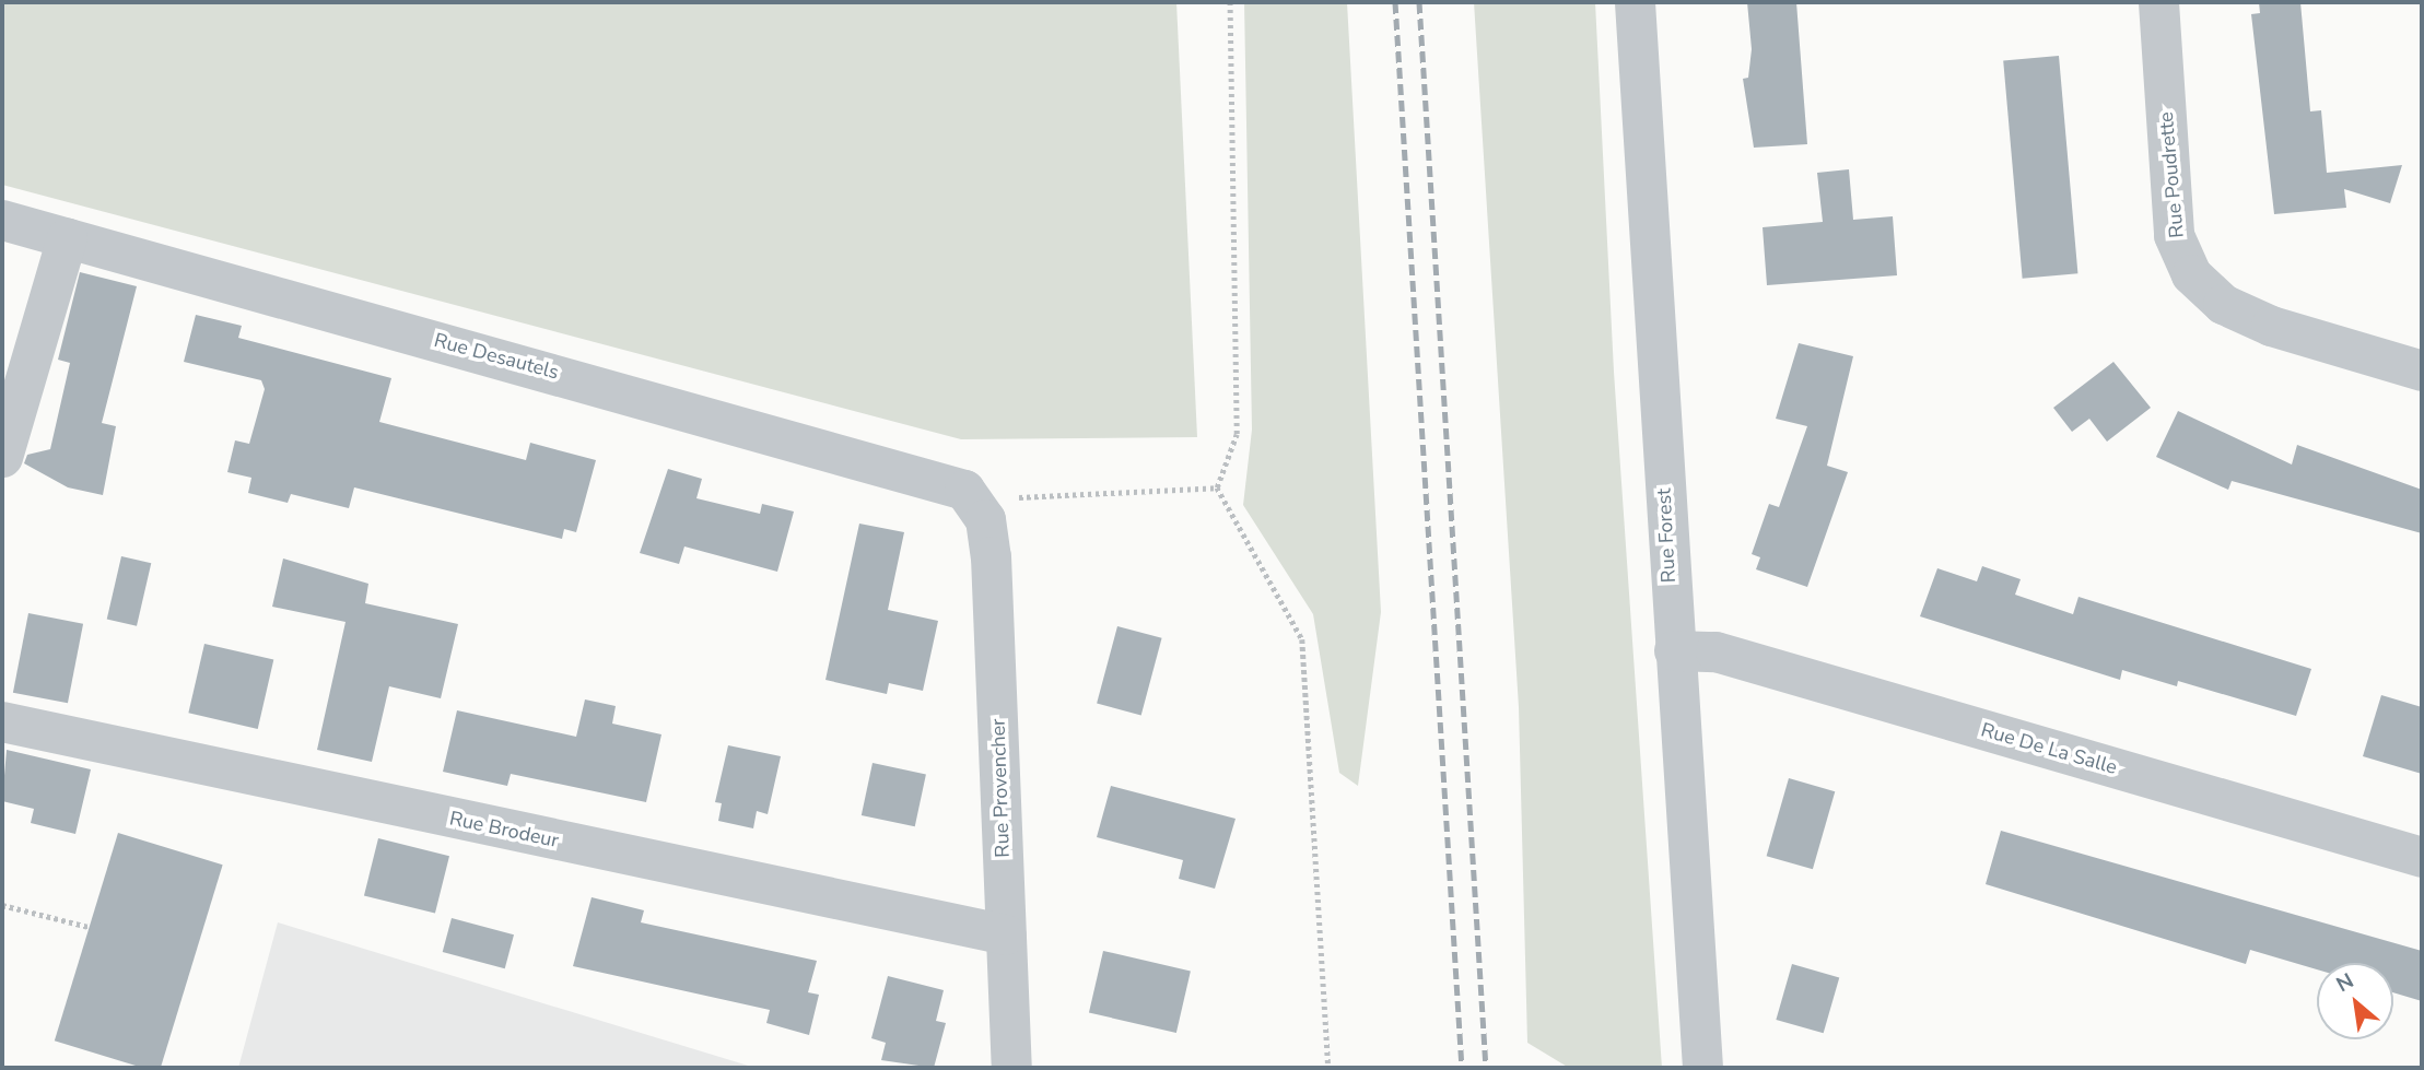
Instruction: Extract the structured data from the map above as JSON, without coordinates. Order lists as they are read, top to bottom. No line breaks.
{"streets":{"street":["Rue Poudrette","Rue Desautels","Rue Forest","Rue De La Salle","Rue Provencher","Rue Brodeur"]},"crossings":[["Rue Desautels","Rue Provencher"],["Rue Forest","Rue De La Salle"],["Rue Provencher","Rue Brodeur"]],"north":"top left"}
